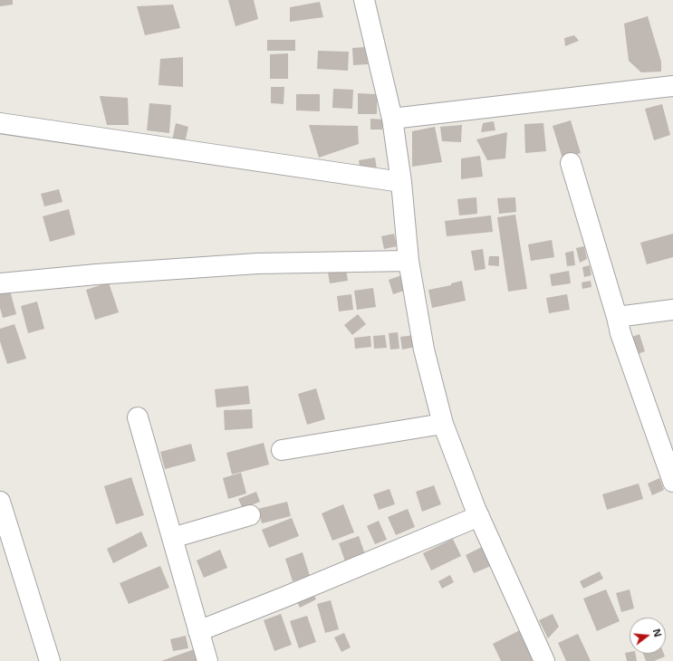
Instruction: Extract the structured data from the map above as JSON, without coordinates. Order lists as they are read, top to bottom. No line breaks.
{"north":"right"}
